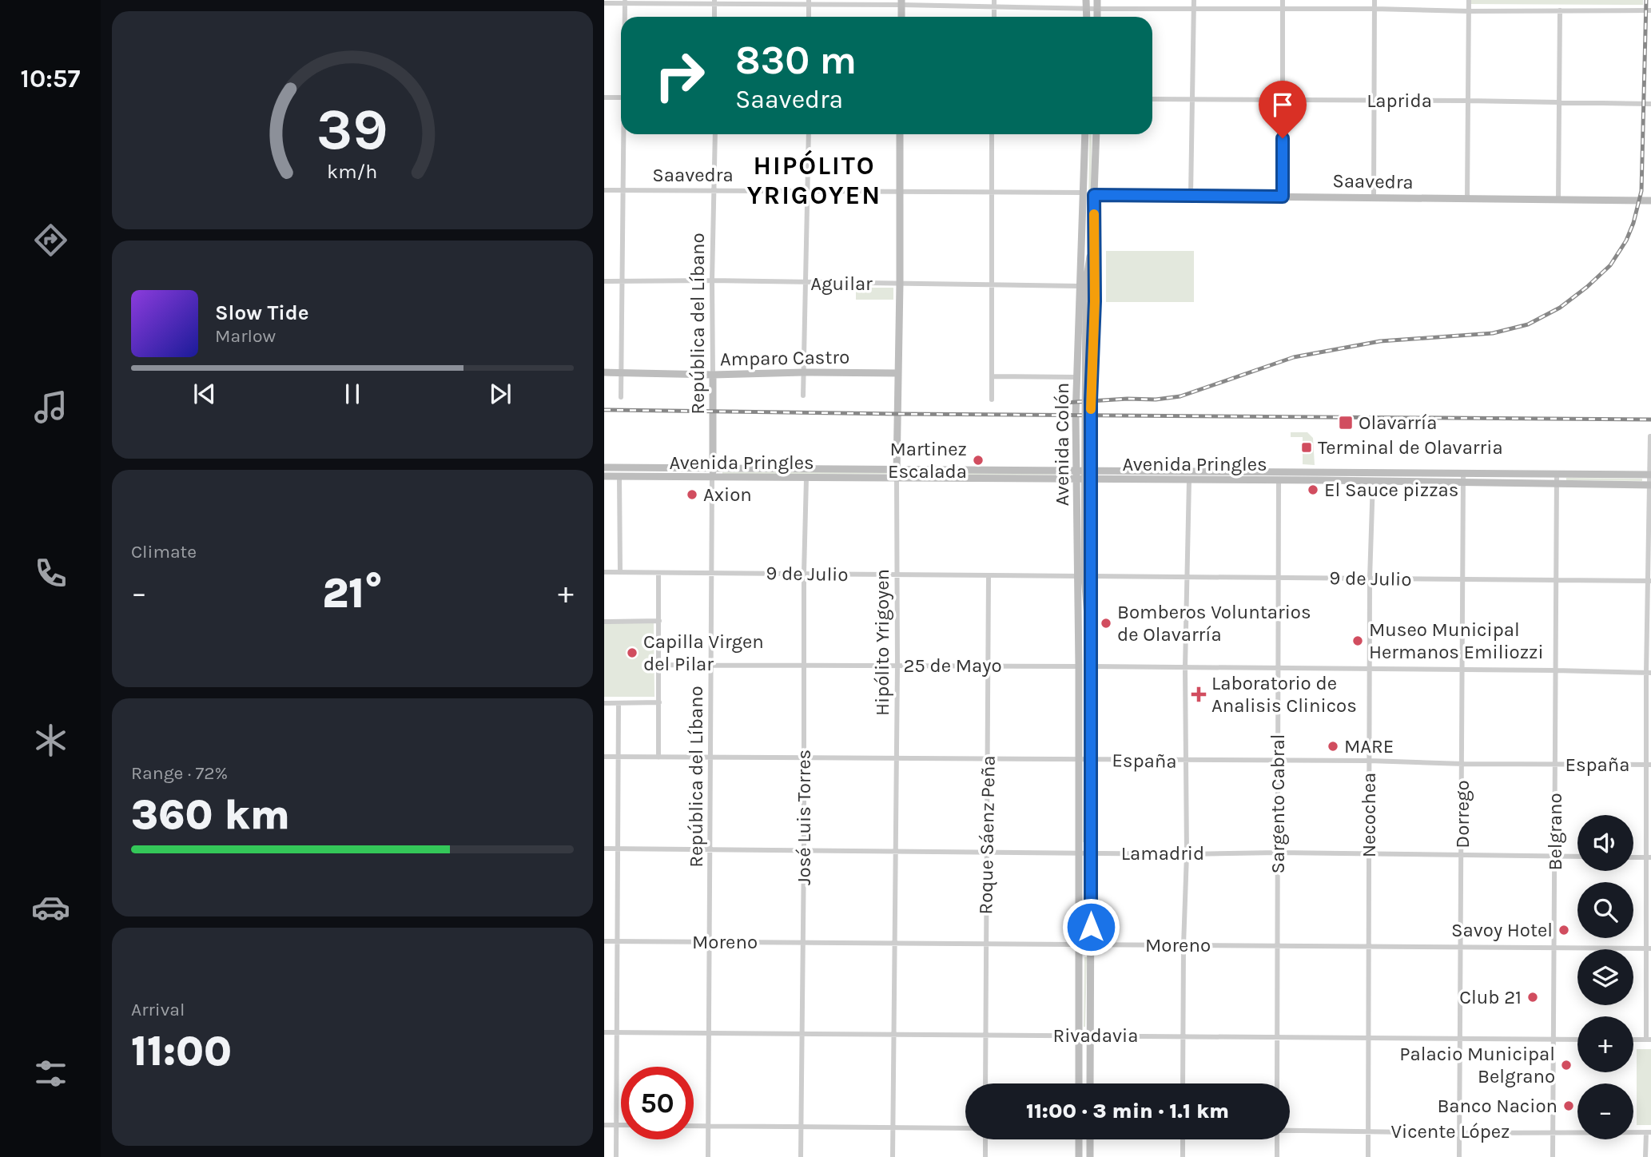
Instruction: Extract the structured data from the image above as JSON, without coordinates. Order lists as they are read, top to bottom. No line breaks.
{"streets":{"main road":["Saavedra","República del Líbano","Amparo Castro","Avenida Colón","Avenida Pringles","Hipólito Yrigoyen"],"street":["Laprida","Aguilar","9 de Julio","25 de Mayo","España","Sargento Cabral","Dorrego","Necochea","José Luis Torres","Belgrano","Roque Sáenz Peña","Lamadrid","Moreno","Rivadavia","Vicente López"]},"crossings":[["Saavedra","República del Líbano"],["Saavedra","Avenida Colón"],["Saavedra","Hipólito Yrigoyen"],["Aguilar","República del Líbano"],["Aguilar","Avenida Colón"],["Aguilar","Hipólito Yrigoyen"],["República del Líbano","Amparo Castro"],["República del Líbano","Avenida Pringles"],["República del Líbano","9 de Julio"],["República del Líbano","25 de Mayo"],["República del Líbano","España"],["República del Líbano","Lamadrid"],["República del Líbano","Moreno"],["República del Líbano","Rivadavia"],["Amparo Castro","Hipólito Yrigoyen"],["Avenida Colón","Avenida Pringles"],["Avenida Colón","9 de Julio"],["Avenida Colón","25 de Mayo"],["Avenida Colón","España"],["Avenida Colón","Lamadrid"],["Avenida Colón","Moreno"],["Avenida Colón","Rivadavia"],["Avenida Pringles","Hipólito Yrigoyen"],["Avenida Pringles","Sargento Cabral"],["Avenida Pringles","Dorrego"],["Avenida Pringles","Necochea"],["Avenida Pringles","José Luis Torres"],["Avenida Pringles","Belgrano"],["9 de Julio","Hipólito Yrigoyen"],["9 de Julio","Sargento Cabral"],["9 de Julio","Dorrego"],["9 de Julio","Necochea"],["9 de Julio","José Luis Torres"],["9 de Julio","Belgrano"],["9 de Julio","Roque Sáenz Peña"],["Hipólito Yrigoyen","25 de Mayo"],["Hipólito Yrigoyen","España"],["Hipólito Yrigoyen","Lamadrid"],["Hipólito Yrigoyen","Moreno"],["Hipólito Yrigoyen","Rivadavia"],["25 de Mayo","José Luis Torres"],["25 de Mayo","Roque Sáenz Peña"],["España","Sargento Cabral"],["España","Dorrego"],["España","Necochea"],["España","José Luis Torres"],["España","Belgrano"],["España","Roque Sáenz Peña"],["Sargento Cabral","Lamadrid"],["Sargento Cabral","Moreno"],["Sargento Cabral","Rivadavia"],["Dorrego","Lamadrid"],["Dorrego","Moreno"],["Dorrego","Rivadavia"],["Dorrego","Vicente López"],["Necochea","Lamadrid"],["Necochea","Moreno"],["Necochea","Rivadavia"],["Necochea","Vicente López"],["José Luis Torres","Lamadrid"],["José Luis Torres","Moreno"],["José Luis Torres","Rivadavia"],["Belgrano","Lamadrid"],["Belgrano","Moreno"],["Belgrano","Rivadavia"],["Belgrano","Vicente López"],["Roque Sáenz Peña","Lamadrid"],["Roque Sáenz Peña","Moreno"],["Roque Sáenz Peña","Rivadavia"]],"districts":["HIPÓLITO YRIGOYEN"],"places":{"transit":["Olavarría","Terminal de Olavarria"],"other":["Martinez Escalada","El Sauce pizzas","Axion","Bomberos Voluntarios de Olavarría","Museo Municipal Hermanos Emiliozzi","Capilla Virgen del Pilar","MARE","Savoy Hotel","Club 21","Palacio Municipal Belgrano","Banco Nacion"],"health":["Laboratorio de Analisis Clinicos"]},"page":{"tabs":"10:57","turn":["830 m","Saavedra"],"song":["Slow Tide","Marlow"],"tile":["Climate",["Range · 72%","360 km"],["Arrival","11:00"]],"heat":["−","21°","+"],"map_buttons":["+","−"],"limit":"50","trip":"11:00 · 3 min · 1.1 km","gauge":["39","km/h"]}}
